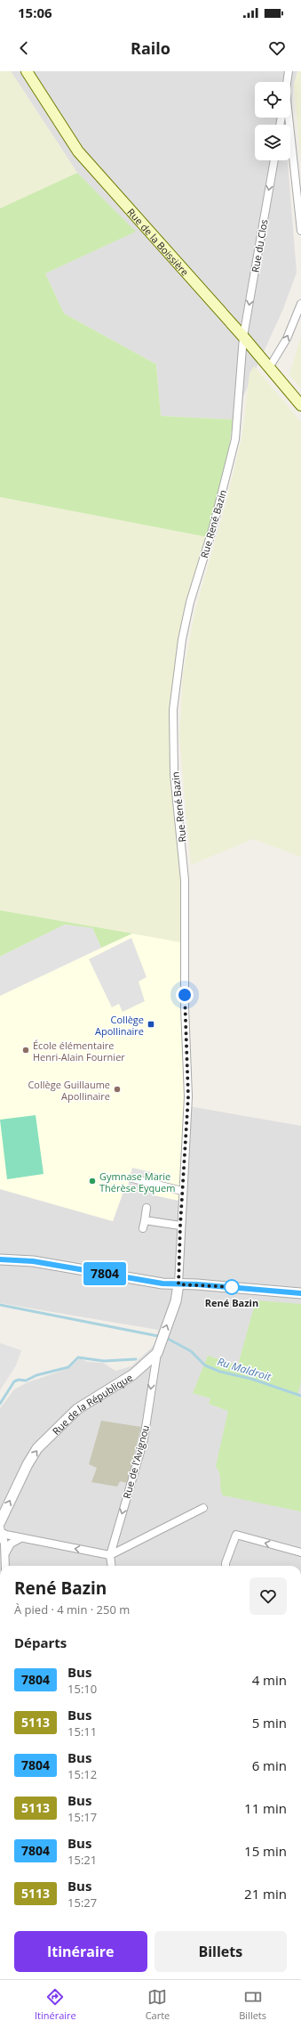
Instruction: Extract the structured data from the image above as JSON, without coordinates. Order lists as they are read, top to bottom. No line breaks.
{"streets":{"main road":["Rue de la Boissière"],"street":["Rue du Clos","Rue René Bazin","Rue de la République","Rue de l'Avignou"]},"crossings":[["Rue de la Boissière","Rue du Clos"],["Rue de la Boissière","Rue René Bazin"],["Rue du Clos","Rue René Bazin"],["Rue René Bazin","Rue de la République"],["Rue de la République","Rue de l'Avignou"]],"one_way":["Rue de la République","Rue de l'Avignou"],"water":["Ru Maldroit"],"places":{"transit":["Collège Apollinaire"],"other":["École élémentaire Henri-Alain Fournier","Collège Guillaume Apollinaire","Gymnase Marie Thérèse Eyquem","René Bazin"]},"lines":["bus line 7804"],"page":{"status":"15:06","header":"Railo","on_map":"7804","heading":[["René Bazin","À pied · 4 min · 250 m"],"Départs"],"list":[{"mark":"7804","name":"Bus","note":"15:10","value":"4 min"},{"mark":"5113","name":"Bus","note":"15:11","value":"5 min"},{"mark":"7804","name":"Bus","note":"15:12","value":"6 min"},{"mark":"5113","name":"Bus","note":"15:17","value":"11 min"},{"mark":"7804","name":"Bus","note":"15:21","value":"15 min"},{"mark":"5113","name":"Bus","note":"15:27","value":"21 min"}],"buttons":["Itinéraire","Billets"],"tabs":["Itinéraire","Carte","Billets"]}}
